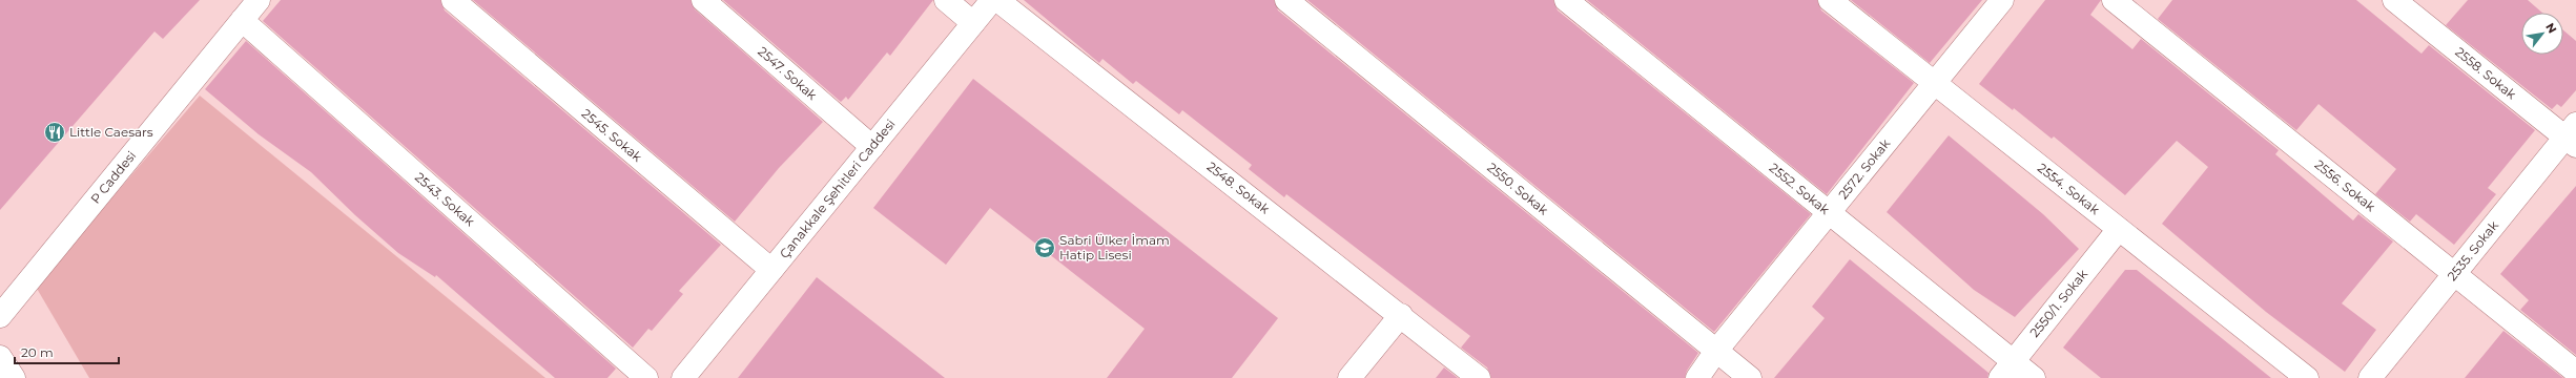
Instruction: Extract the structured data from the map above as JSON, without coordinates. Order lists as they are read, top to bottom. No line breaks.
{"streets":{"street":["2547. Sokak","2558. Sokak","2545. Sokak","2572. Sokak","P Caddesi","2556. Sokak","2548. Sokak","Çanakkale Şehitleri Caddesi","2550. Sokak","2552. Sokak","2554. Sokak","2543. Sokak","2535. Sokak","2550/1. Sokak"]},"crossings":[["2547. Sokak","Çanakkale Şehitleri Caddesi"],["2558. Sokak","2535. Sokak"],["2545. Sokak","Çanakkale Şehitleri Caddesi"],["2572. Sokak","2550. Sokak"],["2572. Sokak","2552. Sokak"],["2572. Sokak","2554. Sokak"],["P Caddesi","2543. Sokak"],["2556. Sokak","2535. Sokak"],["2552. Sokak","2550/1. Sokak"],["2554. Sokak","2550/1. Sokak"]],"places":{"restaurant":["Little Caesars"],"school or university":["Sabri Ülker İmam Hatip Lisesi"]},"scale_bar":"20 m","north":"top right"}
